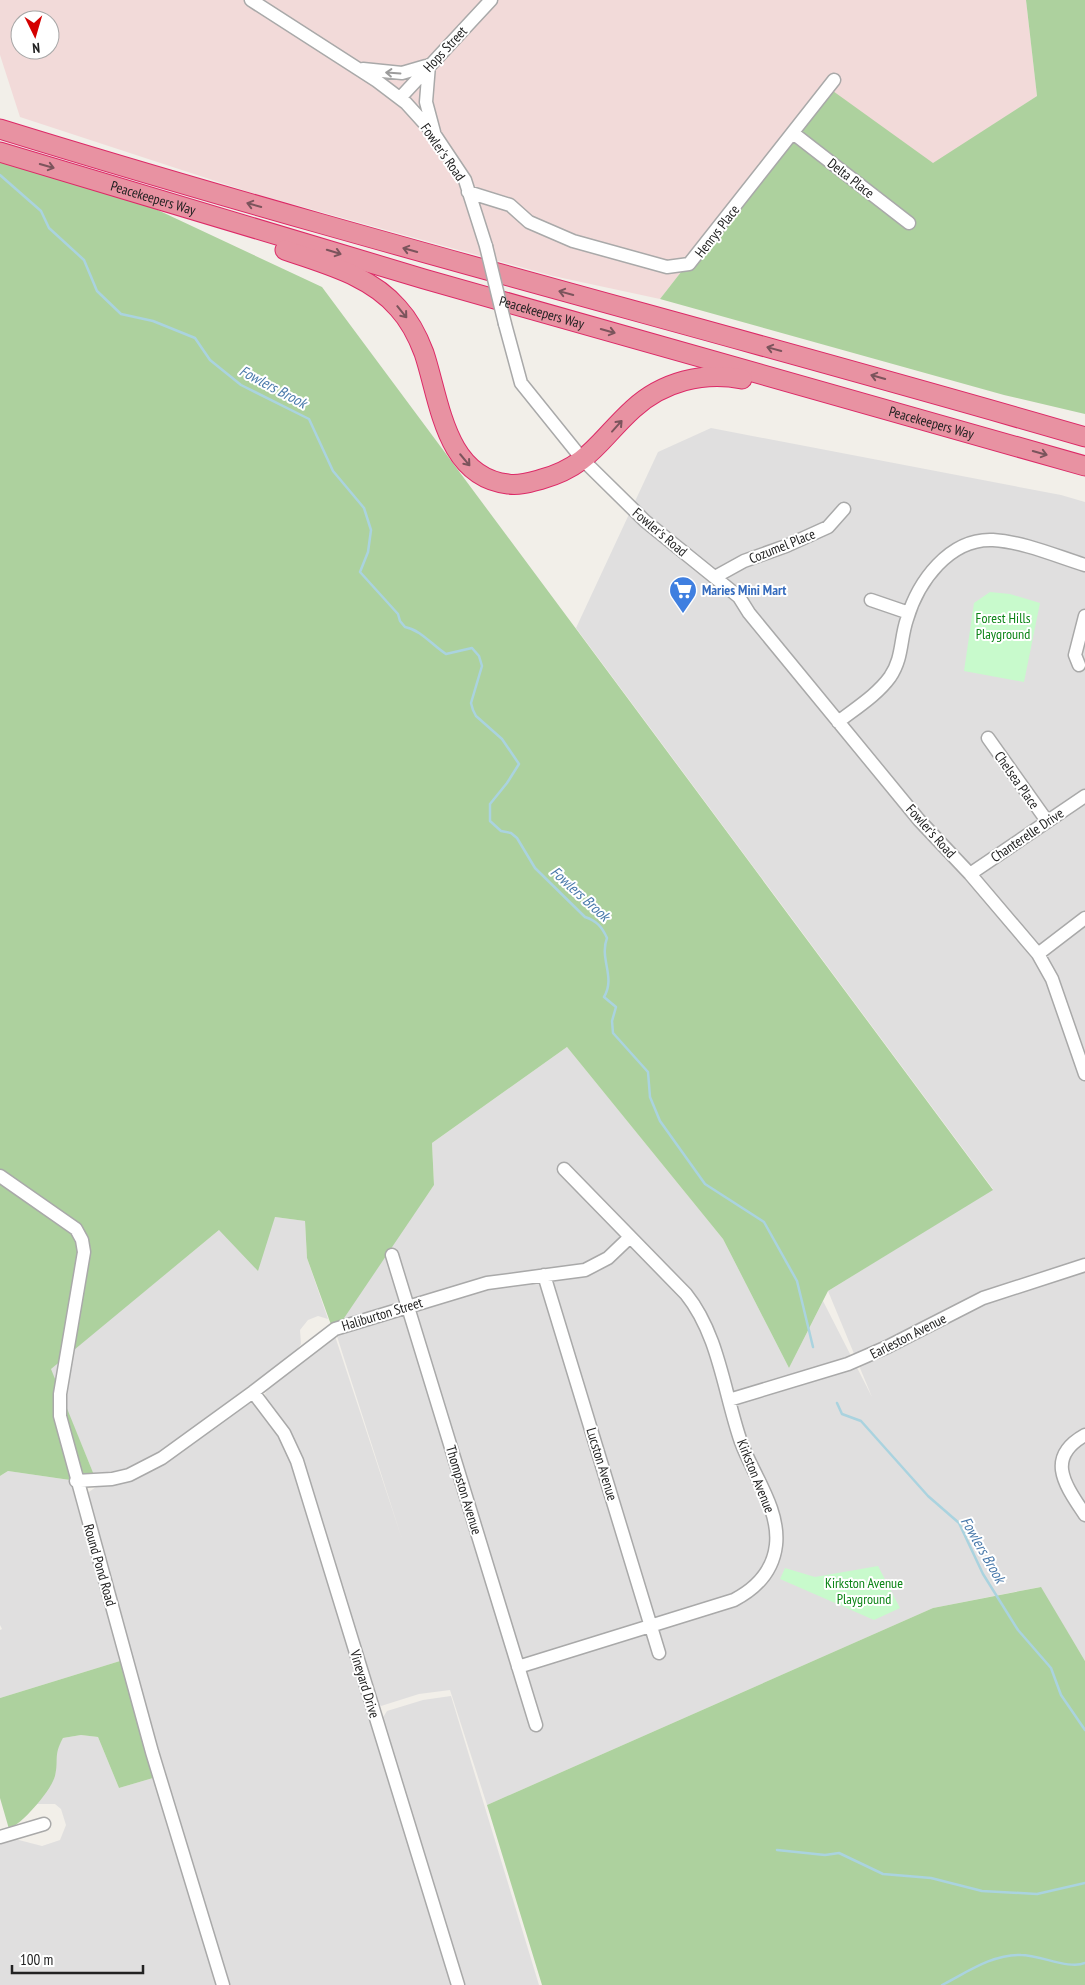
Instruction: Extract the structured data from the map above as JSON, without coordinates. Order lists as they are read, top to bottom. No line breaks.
{"streets":{"highway":["Peacekeepers Way"],"street":["Hops Street","Fowler's Road","Delta Place","Henrys Place","Cozumel Place","Chelsea Place","Chanterelle Drive","Haliburton Street","Earleston Avenue","Lucston Avenue","Kirkston Avenue","Thompston Avenue","Round Pond Road","Vineyard Drive"]},"crossings":[["Hops Street","Fowler's Road"],["Fowler's Road","Henrys Place"],["Fowler's Road","Cozumel Place"],["Fowler's Road","Chanterelle Drive"],["Delta Place","Henrys Place"],["Chelsea Place","Chanterelle Drive"],["Haliburton Street","Lucston Avenue"],["Haliburton Street","Kirkston Avenue"],["Haliburton Street","Thompston Avenue"],["Haliburton Street","Round Pond Road"],["Haliburton Street","Vineyard Drive"],["Earleston Avenue","Kirkston Avenue"],["Lucston Avenue","Kirkston Avenue"],["Kirkston Avenue","Thompston Avenue"]],"water":["Fowlers Brook"],"parks":["Forest Hills Playground","Kirkston Avenue Playground"],"places":{"supermarket":["Maries Mini Mart"]},"scale_bar":"100 m","north":"bottom"}
